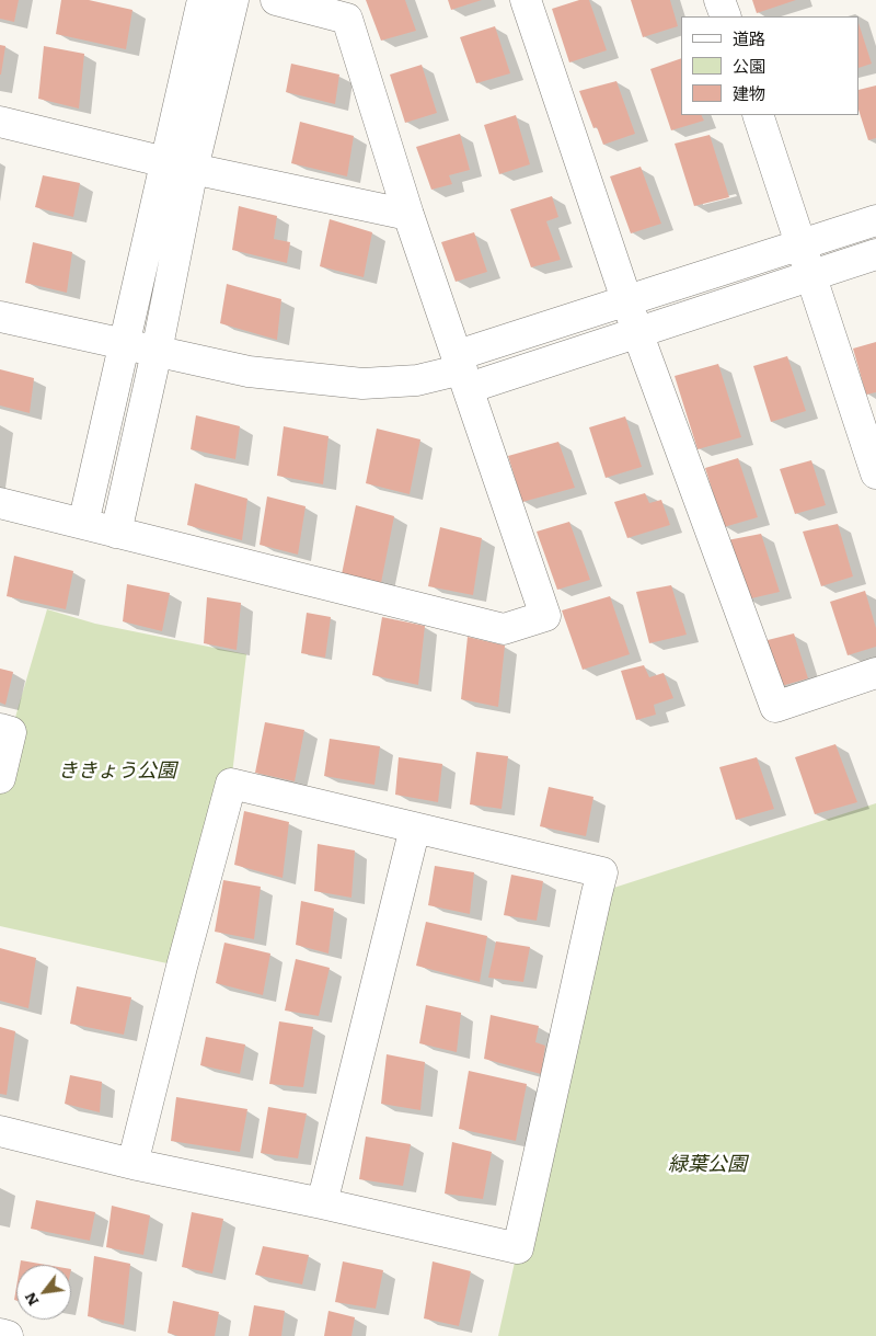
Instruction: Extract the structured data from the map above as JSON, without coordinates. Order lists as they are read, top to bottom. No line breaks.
{"parks":["ききょう公園","緑葉公園"],"legend":["道路","公園","建物"],"north":"bottom left"}
